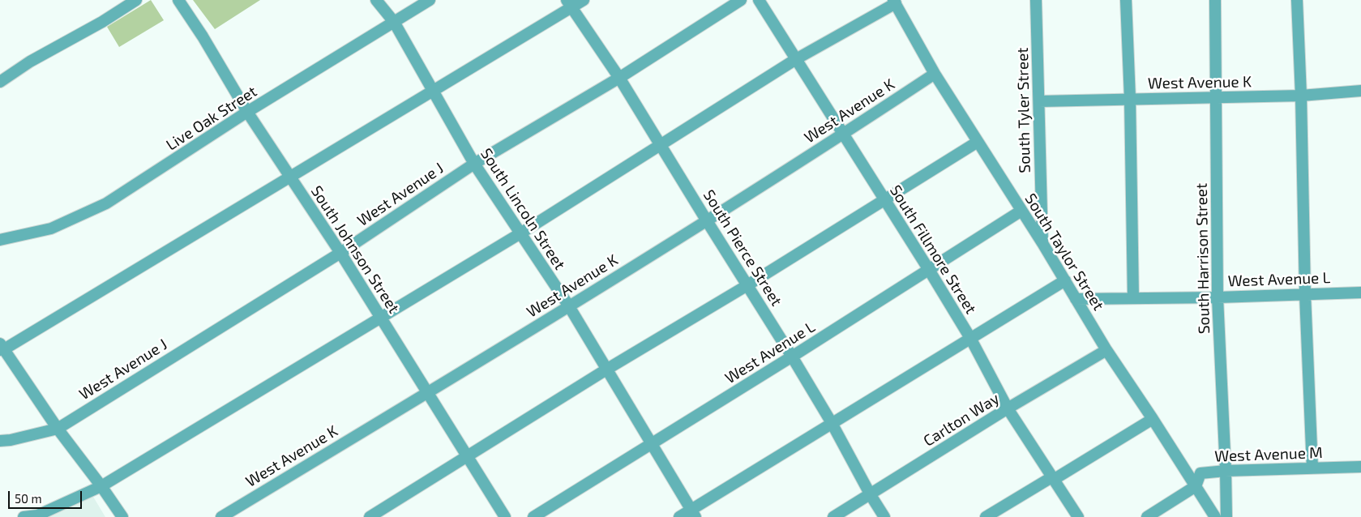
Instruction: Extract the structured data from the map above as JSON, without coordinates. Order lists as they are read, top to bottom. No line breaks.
{"streets":{"street":["West Avenue K","South Tyler Street","Live Oak Street","West Avenue J","South Lincoln Street","South Pierce Street","South Johnson Street","South Fillmore Street","South Taylor Street","South Harrison Street","West Avenue L","Carlton Way","West Avenue M"]},"crossings":[["West Avenue K","South Tyler Street"],["West Avenue K","South Lincoln Street"],["West Avenue K","South Pierce Street"],["West Avenue K","South Johnson Street"],["West Avenue K","South Fillmore Street"],["West Avenue K","South Taylor Street"],["West Avenue K","South Harrison Street"],["South Tyler Street","South Taylor Street"],["Live Oak Street","South Lincoln Street"],["Live Oak Street","South Johnson Street"],["West Avenue J","South Lincoln Street"],["West Avenue J","South Pierce Street"],["West Avenue J","South Johnson Street"],["South Lincoln Street","West Avenue L"],["South Pierce Street","West Avenue L"],["South Pierce Street","Carlton Way"],["South Fillmore Street","West Avenue L"],["South Fillmore Street","Carlton Way"],["South Taylor Street","West Avenue L"],["South Taylor Street","Carlton Way"],["South Taylor Street","West Avenue M"],["South Harrison Street","West Avenue L"],["South Harrison Street","West Avenue M"]],"scale_bar":"50 m"}
